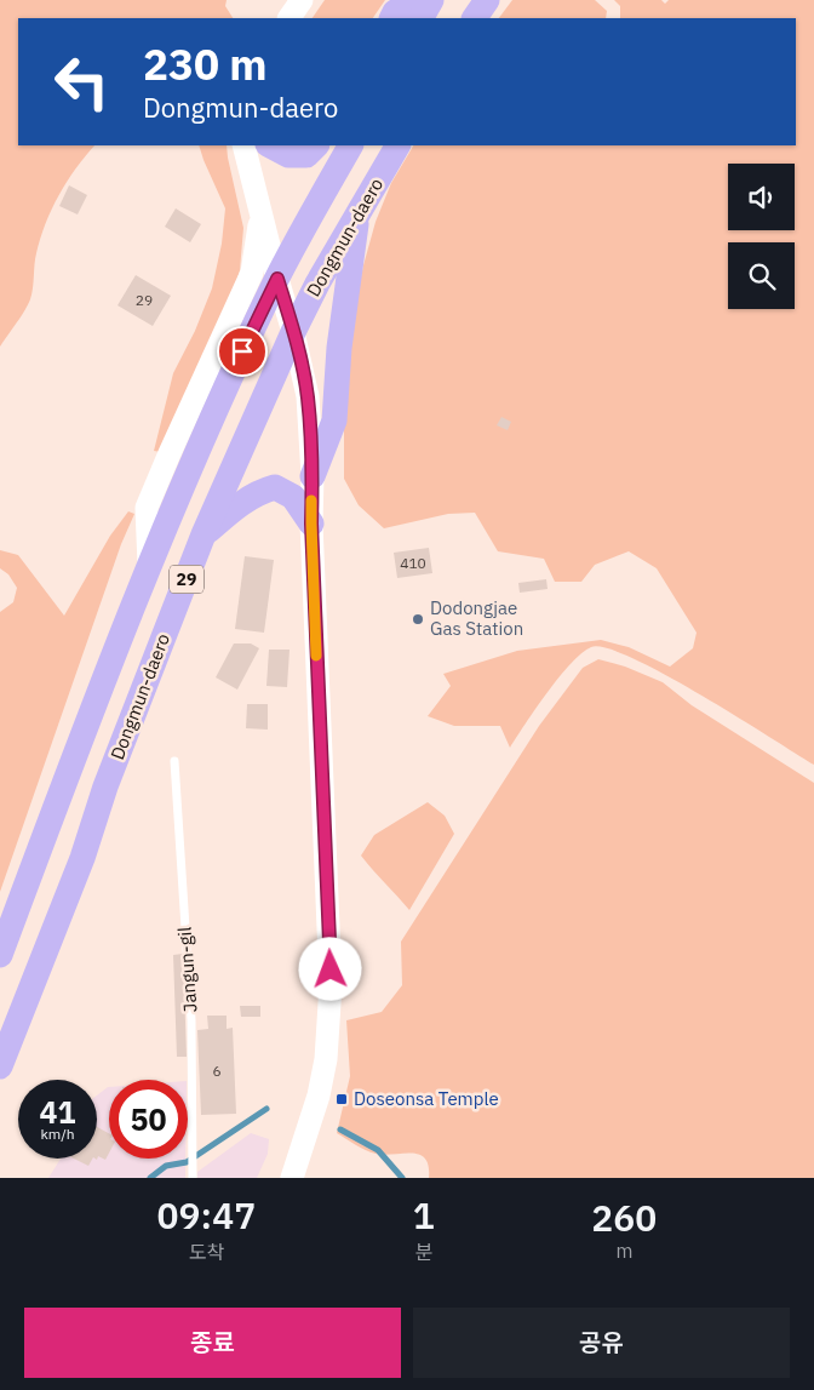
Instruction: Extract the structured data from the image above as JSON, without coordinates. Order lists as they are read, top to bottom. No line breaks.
{"streets":{"main road":["Dongmun-daero","29"],"lane":["Jangun-gil"]},"crossings":[["Dongmun-daero","29"]],"places":{"other":["Dodongjae Gas Station"],"transit":["Doseonsa Temple"]},"house_numbers":["29","410","6"],"page":{"turn":["230 m","Dongmun-daero"],"speed":"41 km/h","limit":"50","eta":["09:47","도착","1","분","260","m"],"buttons":["종료","공유"]}}
